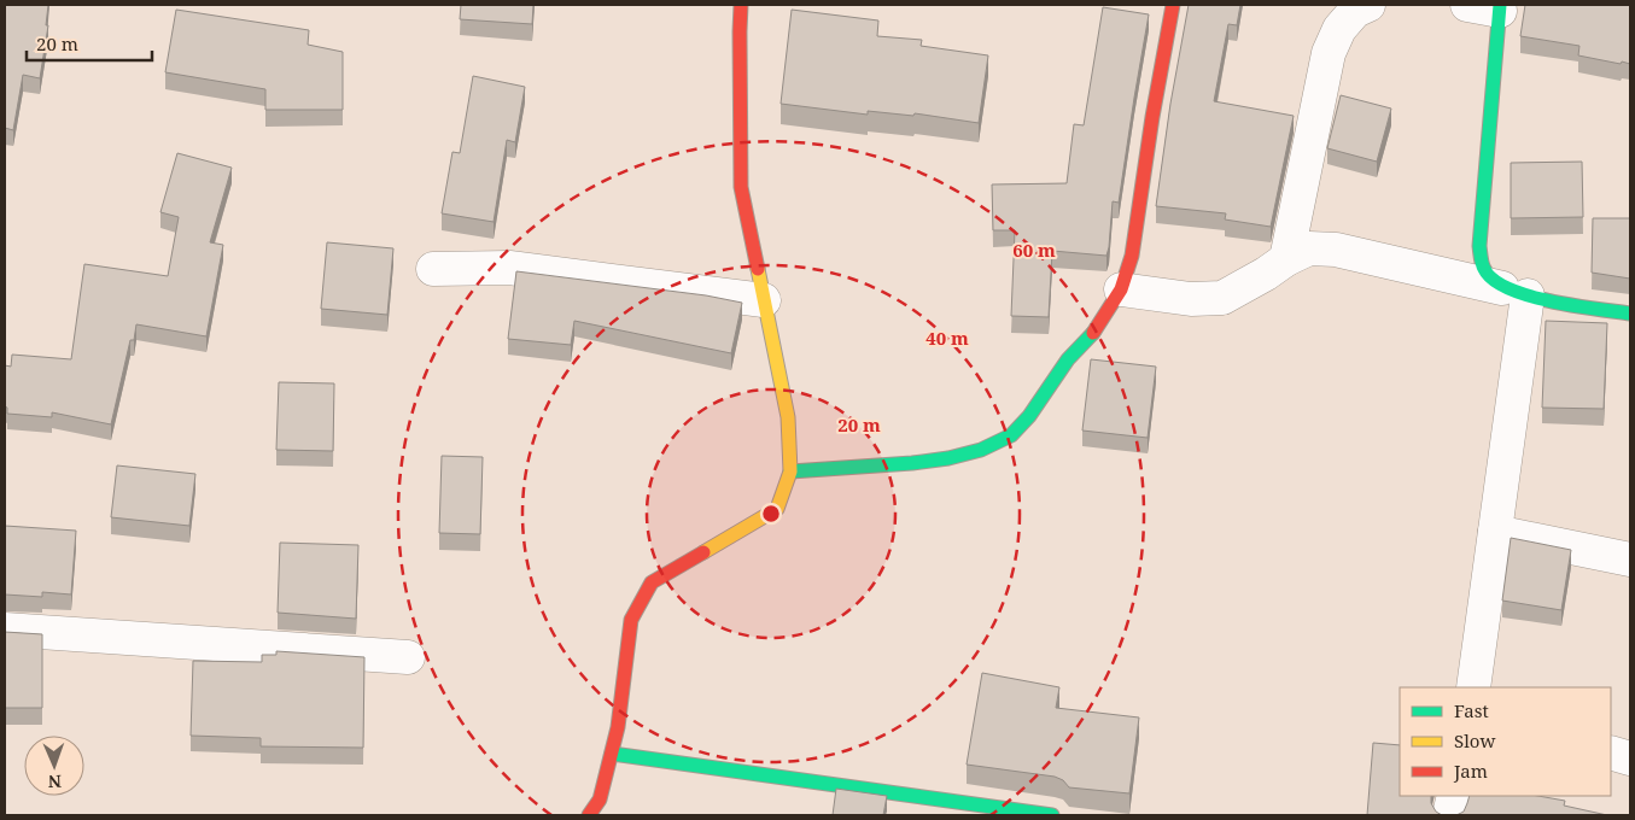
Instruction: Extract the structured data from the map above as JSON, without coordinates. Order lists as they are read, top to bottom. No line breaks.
{"legend":["Fast","Slow","Jam"],"scale_bar":"20 m","north":"bottom","rings":["60 m","40 m","20 m"]}
